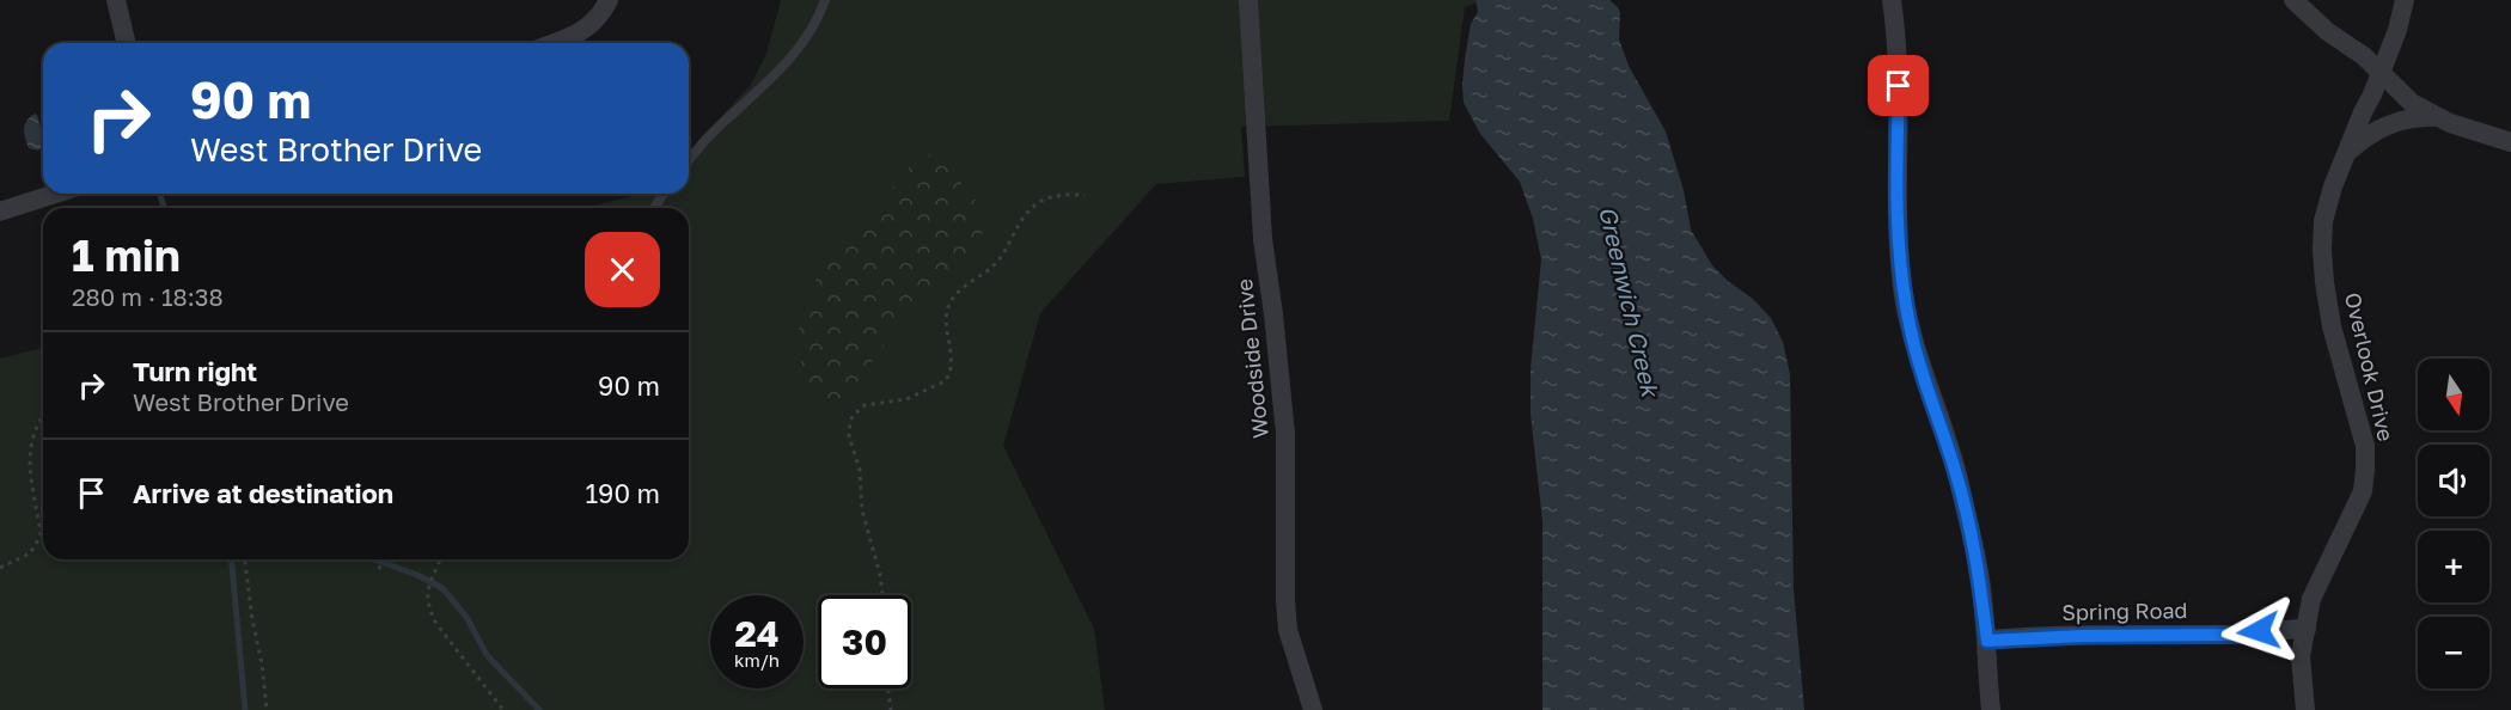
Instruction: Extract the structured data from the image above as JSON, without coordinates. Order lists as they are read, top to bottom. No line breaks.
{"streets":{"street":["Woodside Drive","Overlook Drive","Spring Road"]},"crossings":[["Overlook Drive","Spring Road"]],"water":["Greenwich Creek"],"north":"bottom","page":{"turn":["90 m","West Brother Drive"],"heading":["1 min","280 m · 18:38"],"list":[{"name":"Turn right","note":"West Brother Drive","value":"90 m"},{"name":"Arrive at destination","value":"190 m"}],"map_buttons":["+","−"],"speed":"24 km/h","limit":"30"}}
